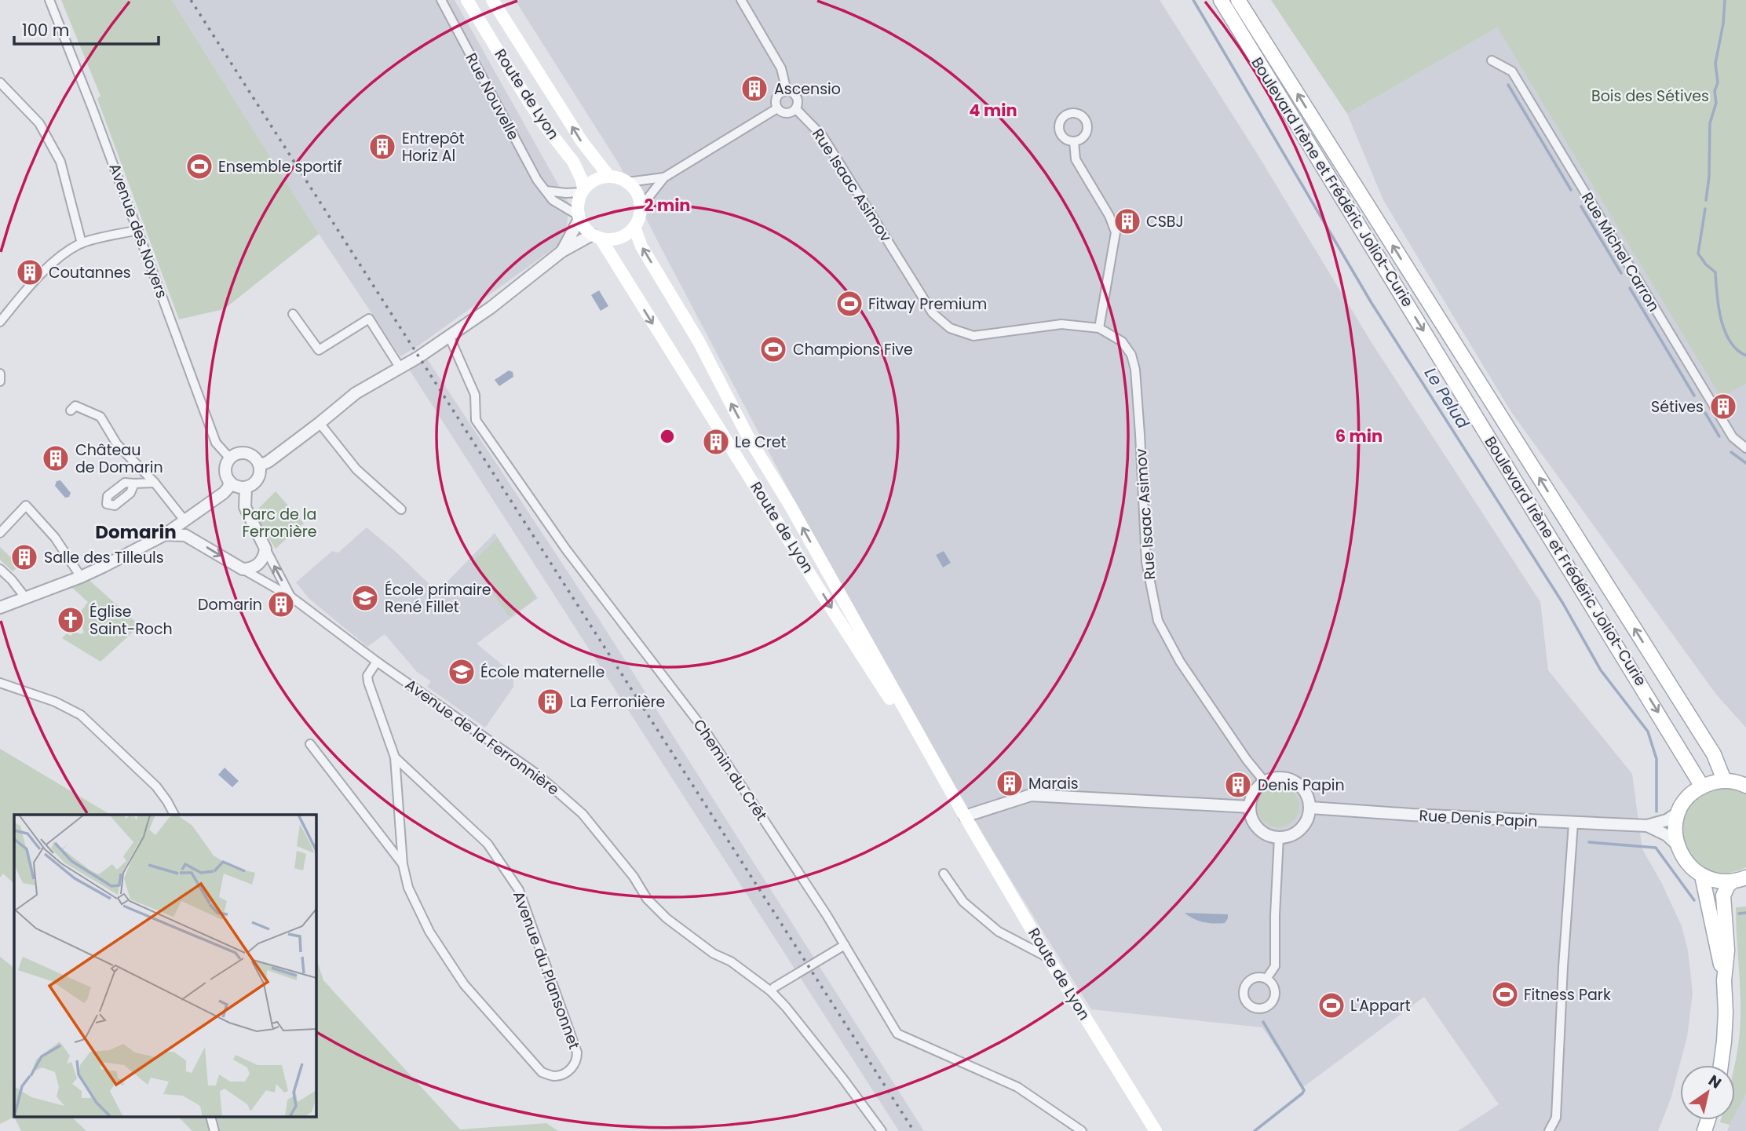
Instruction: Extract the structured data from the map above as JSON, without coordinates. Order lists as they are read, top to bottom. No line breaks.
{"streets":{"main road":["Route de Lyon","Boulevard Irène et Frédéric Joliot-Curie"],"street":["Rue Nouvelle","Rue Isaac Asimov","Avenue des Noyers","Rue Michel Carron","Avenue de la Ferronnière","Chemin du Crêt","Rue Denis Papin","Avenue du Plansonnet"]},"crossings":[["Route de Lyon","Rue Nouvelle"],["Rue Isaac Asimov","Rue Denis Papin"],["Avenue des Noyers","Avenue de la Ferronnière"],["Avenue de la Ferronnière","Avenue du Plansonnet"]],"districts":["Domarin"],"water":["Le Pelud"],"parks":["Bois des Sétives","Parc de la Ferronière"],"places":{"building":["Ascensio","Entrepôt Horiz Al","CSBJ","Coutannes","Sétives","Le Cret","Château de Domarin","Salle des Tilleuls","Domarin","La Ferronière","Marais","Denis Papin"],"sports":["Ensemble sportif","Fitway Premium","Champions Five","Fitness Park","L'Appart"],"school or university":["École primaire René Fillet","École maternelle"],"church":["Église Saint-Roch"]},"scale_bar":"100 m","north":"top right","rings":["4 min","2 min","6 min"]}
